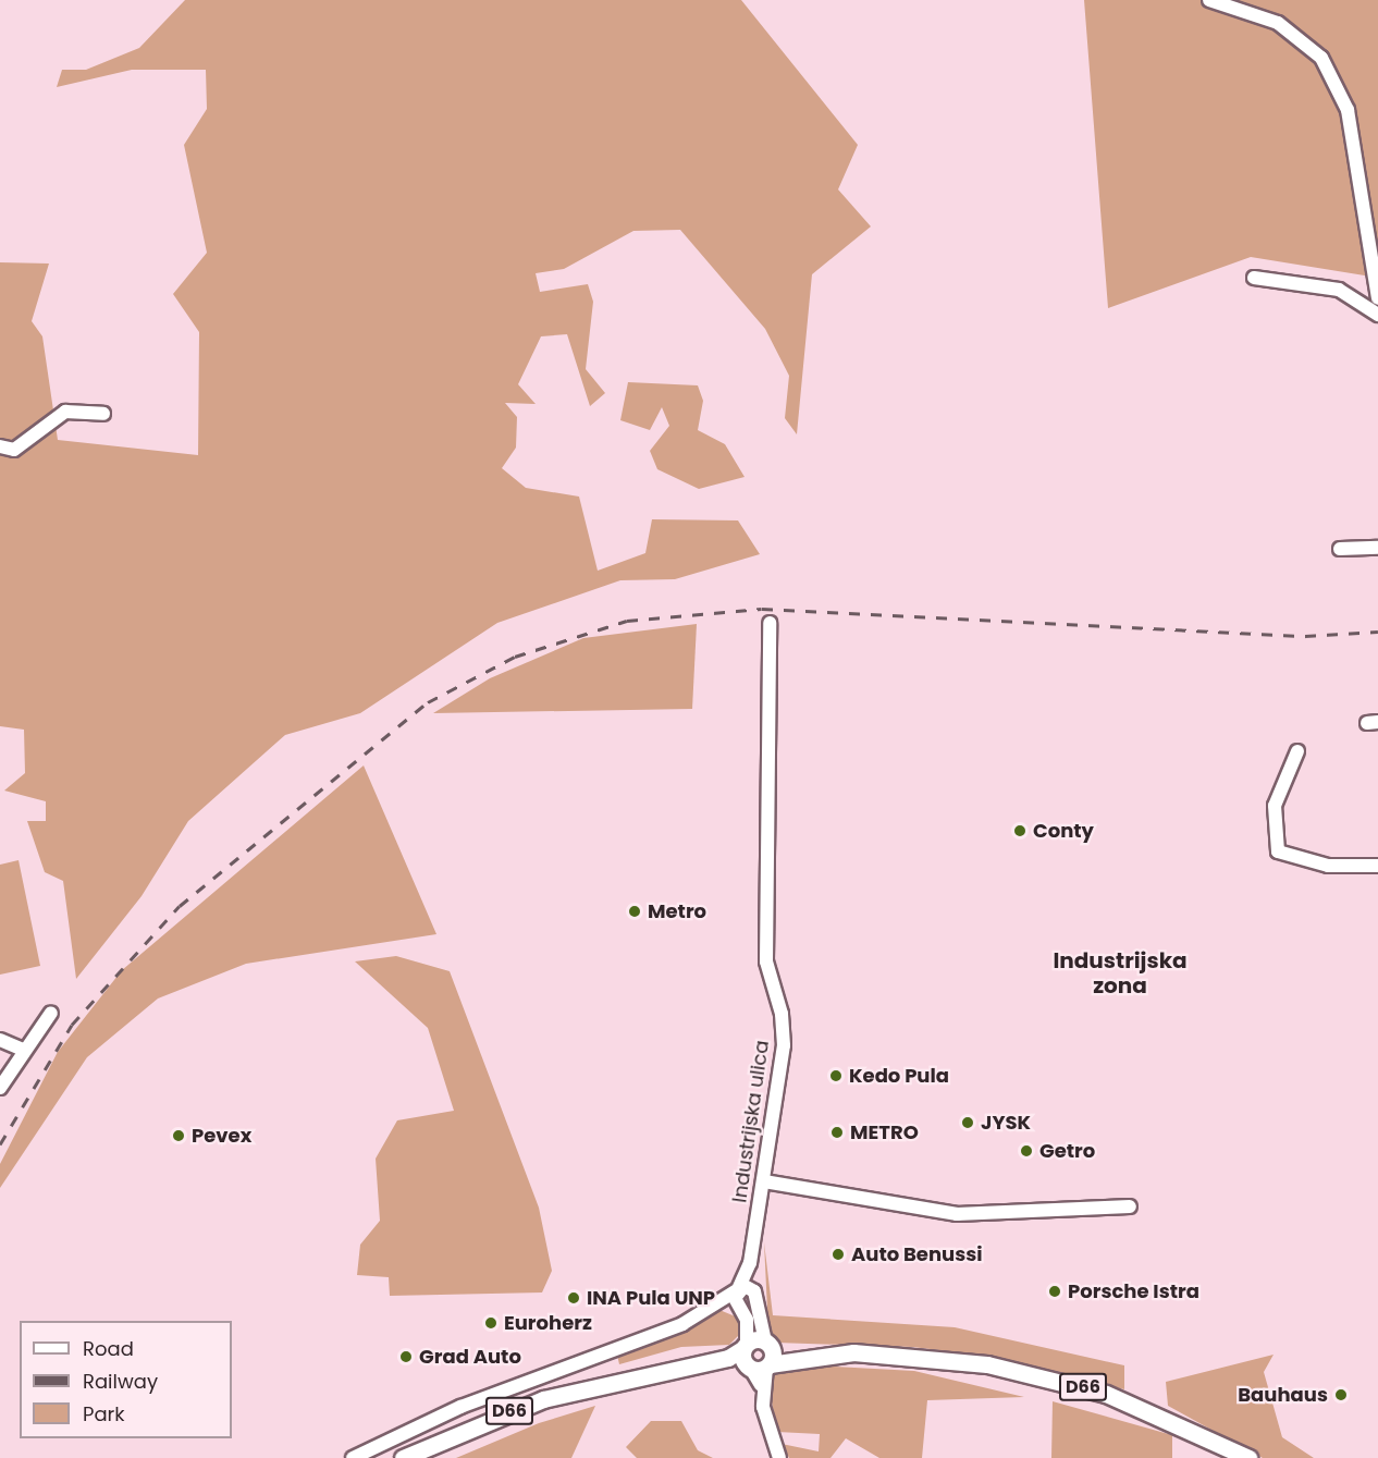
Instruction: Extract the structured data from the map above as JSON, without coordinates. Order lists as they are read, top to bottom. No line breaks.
{"streets":{"main road":["D66"],"street":["Industrijska ulica"]},"crossings":[["Industrijska ulica","D66"]],"districts":["Industrijska zona"],"places":["Conty","Metro","Kedo Pula","JYSK","METRO","Pevex","Getro","Auto Benussi","Porsche Istra","INA Pula UNP","Euroherz","Grad Auto","Bauhaus"],"legend":["Road","Railway","Park"]}
